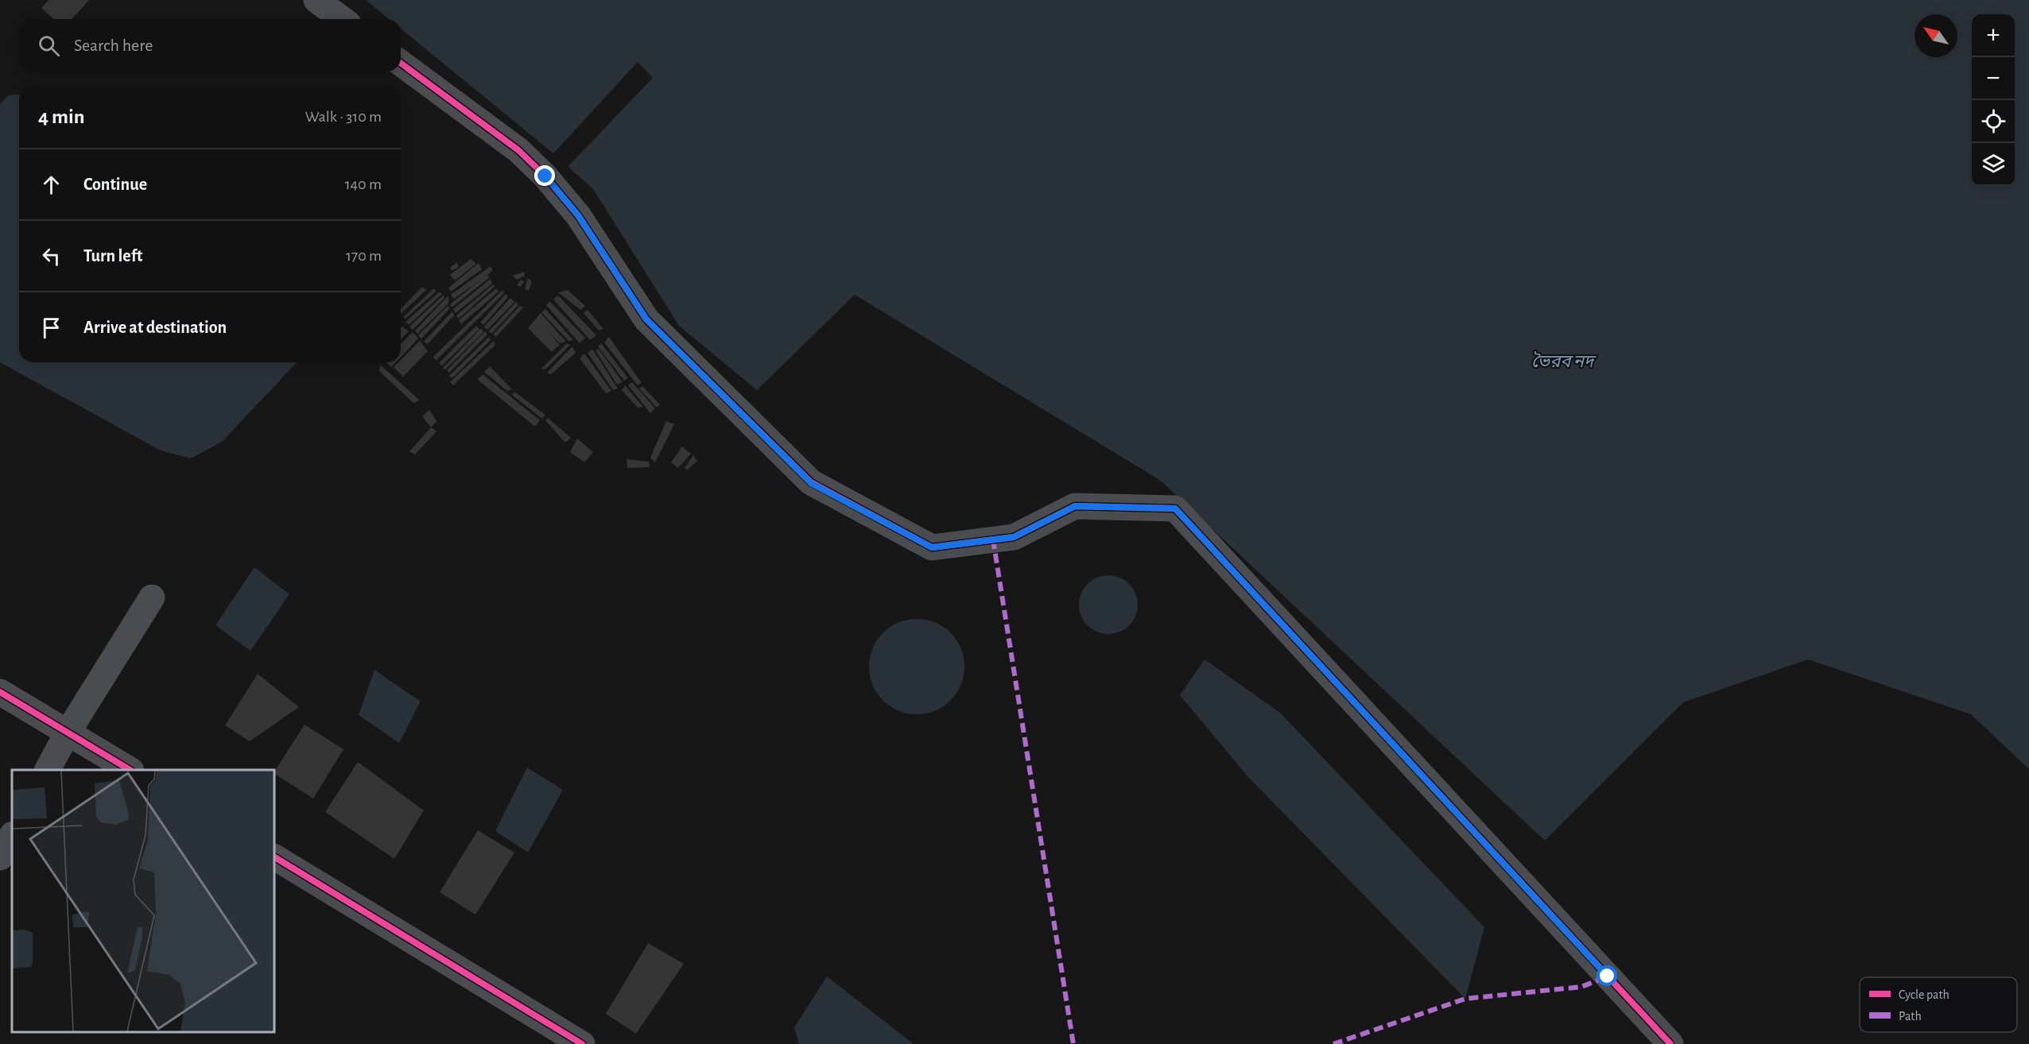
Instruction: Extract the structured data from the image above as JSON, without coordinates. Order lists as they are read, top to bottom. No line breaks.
{"water":["ভৈরব নদ"],"legend":["Cycle path","Path"],"north":"top left","page":{"map_buttons":["+","−"],"search":"Search here","heading":["4 min","Walk · 310 m"],"list":[["Continue","140 m"],["Turn left","170 m"],"Arrive at destination"]}}
